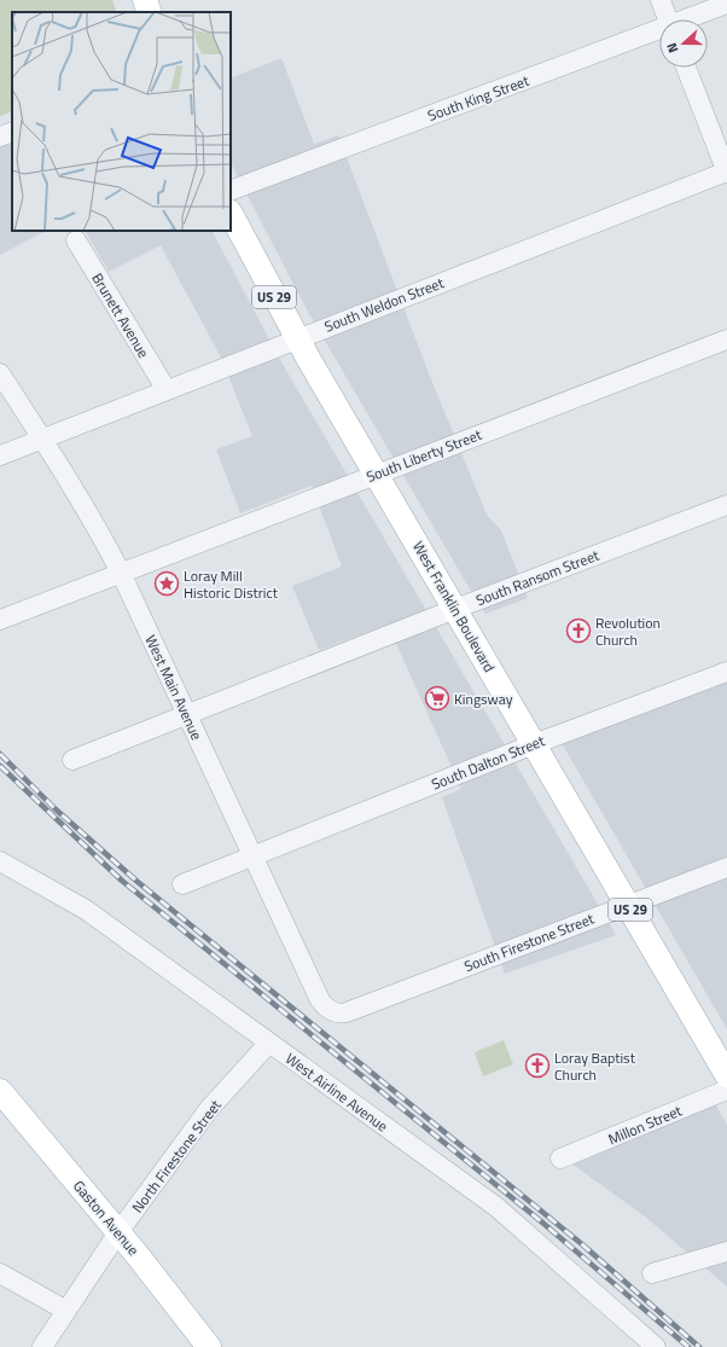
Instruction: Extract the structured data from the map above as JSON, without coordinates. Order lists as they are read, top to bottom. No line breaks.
{"streets":{"main road":["US 29","West Franklin Boulevard","Gaston Avenue"],"street":["South King Street","South Weldon Street","Brunett Avenue","South Liberty Street","South Ransom Street","West Main Avenue","South Dalton Street","South Firestone Street","West Airline Avenue","Millon Street","North Firestone Street"]},"crossings":[["South Weldon Street","Brunett Avenue"],["South Weldon Street","West Franklin Boulevard"],["South Weldon Street","West Main Avenue"],["South Liberty Street","West Franklin Boulevard"],["South Liberty Street","West Main Avenue"],["South Ransom Street","West Franklin Boulevard"],["South Ransom Street","West Main Avenue"],["West Franklin Boulevard","South Dalton Street"],["West Franklin Boulevard","South Firestone Street"],["West Main Avenue","South Dalton Street"],["West Main Avenue","South Firestone Street"],["West Airline Avenue","North Firestone Street"],["North Firestone Street","Gaston Avenue"]],"places":{"place":["Loray Mill Historic District"],"church":["Revolution Church","Loray Baptist Church"],"supermarket":["Kingsway"]},"north":"left"}
